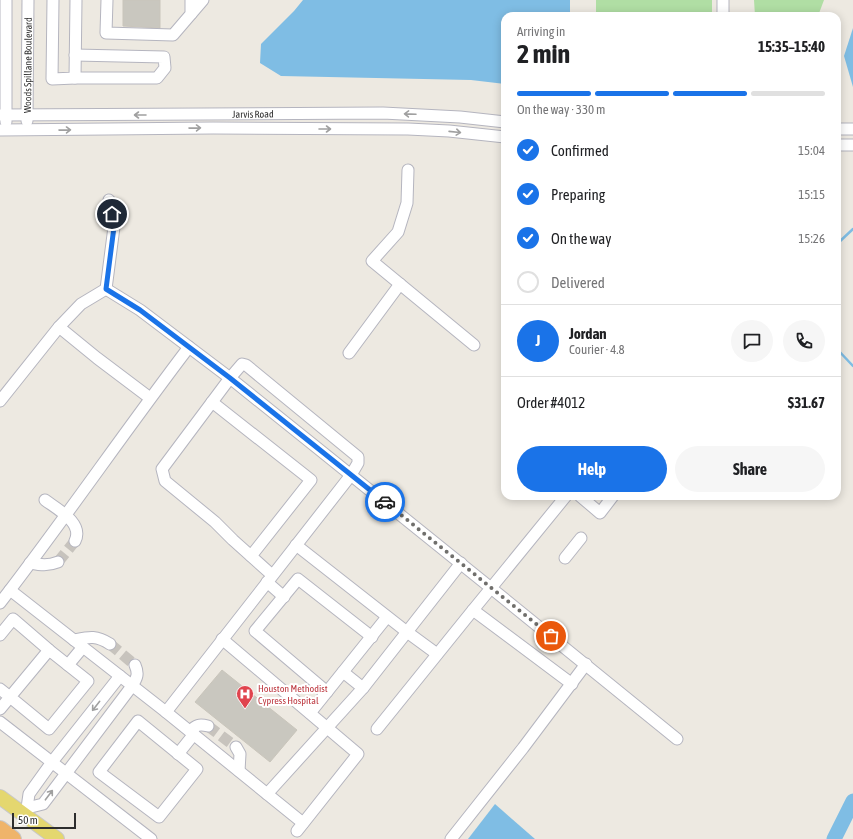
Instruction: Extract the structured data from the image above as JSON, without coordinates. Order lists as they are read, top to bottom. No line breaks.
{"streets":{"street":["Woods Spillane Boulevard","Jarvis Road"]},"crossings":[["Woods Spillane Boulevard","Jarvis Road"]],"places":{"hospital":["Houston Methodist Cypress Hospital"]},"scale_bar":"50 m","page":{"heading":["2 min","Arriving in","15:35–15:40"],"panel":["Jordan","Courier · 4.8","Order #4012","$31.67"],"bar":"On the way · 330 m","list":[["Confirmed","15:04"],["Preparing","15:15"],["On the way","15:26"],"Delivered"],"round":"J","buttons":["Help","Share"],"scale":"50 m"}}
